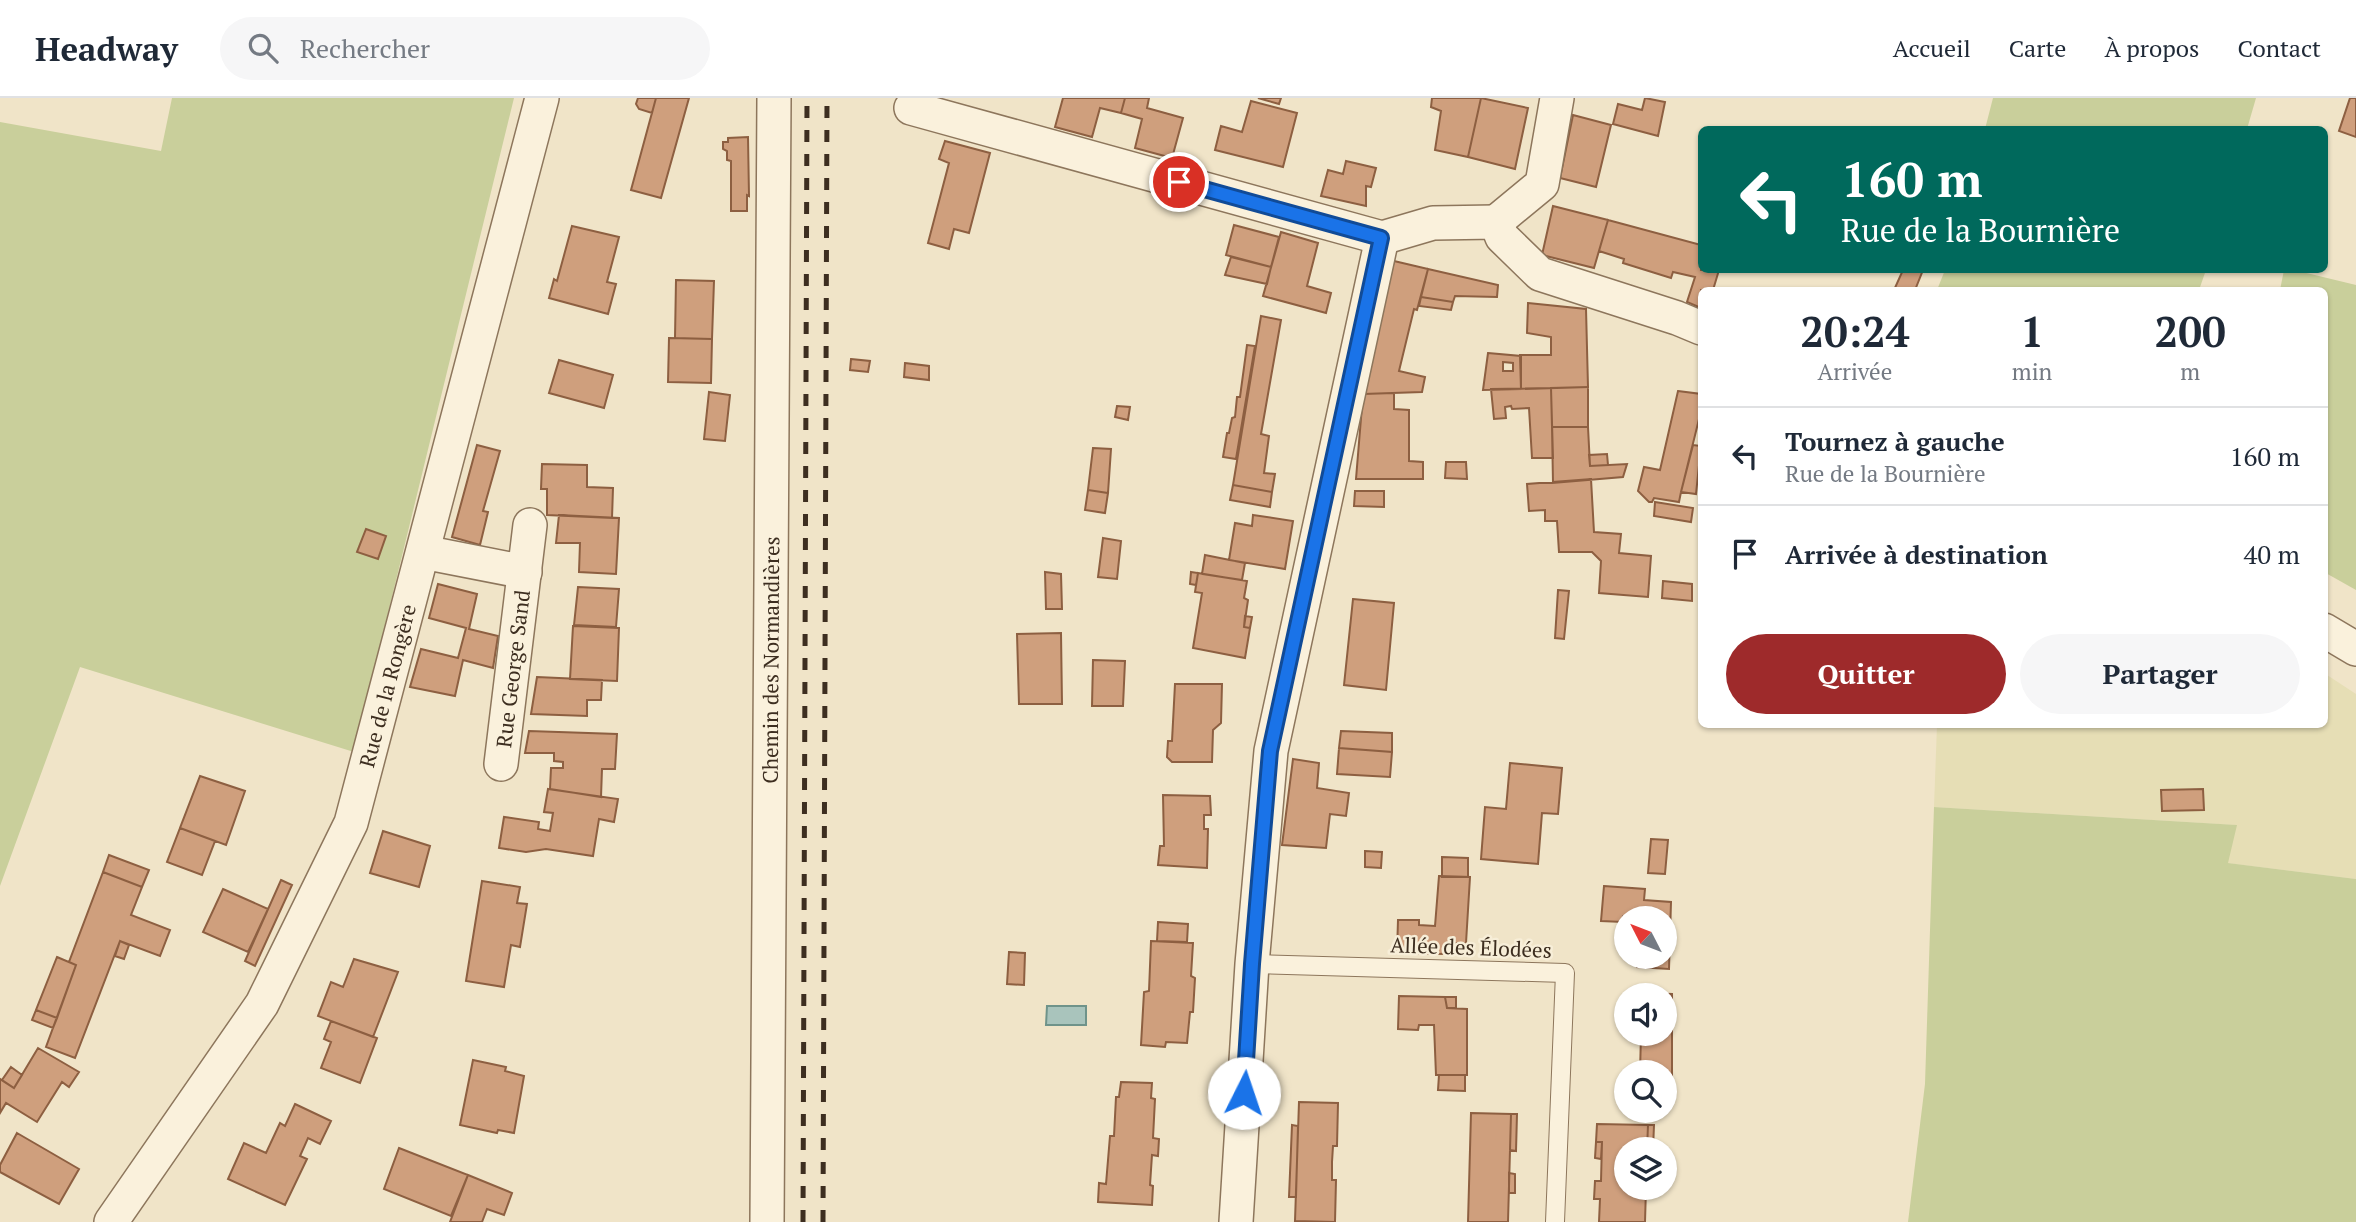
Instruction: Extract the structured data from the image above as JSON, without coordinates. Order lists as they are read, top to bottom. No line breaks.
{"streets":{"street":["Chemin des Normandières","Rue George Sand","Rue de la Rongère"],"lane":["Allée des Élodées"]},"crossings":[["Rue George Sand","Rue de la Rongère"]],"north":"top left","page":{"header":"Headway","search":"Rechercher","nav":["Accueil","Carte","À propos","Contact"],"turn":["160 m","Rue de la Bournière"],"eta":["20:24","Arrivée","1","min","200","m"],"list":[{"name":"Tournez à gauche","note":"Rue de la Bournière","value":"160 m"},{"name":"Arrivée à destination","value":"40 m"}],"buttons":["Quitter","Partager"]}}
